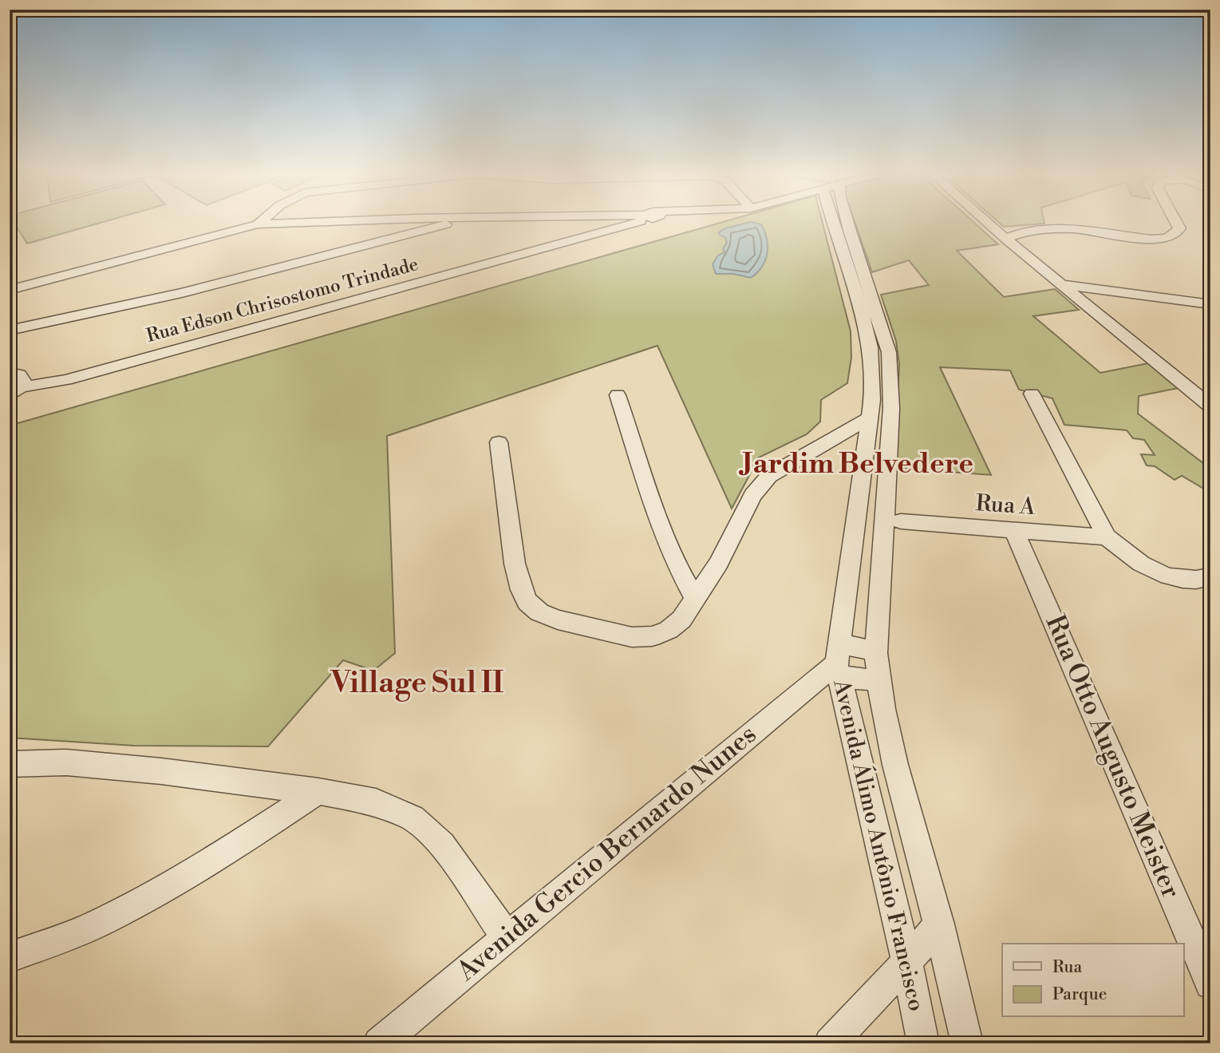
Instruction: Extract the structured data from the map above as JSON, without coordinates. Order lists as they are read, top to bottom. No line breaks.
{"streets":{"street":["Rua Edson Chrisostomo Trindade","Rua A","Rua Otto Augusto Meister","Avenida Álimo Antônio Francisco","Avenida Gercio Bernardo Nunes"]},"crossings":[["Rua A","Rua Otto Augusto Meister"],["Avenida Álimo Antônio Francisco","Avenida Gercio Bernardo Nunes"]],"districts":["Jardim Belvedere","Village Sul II"],"legend":["Rua","Parque"]}
